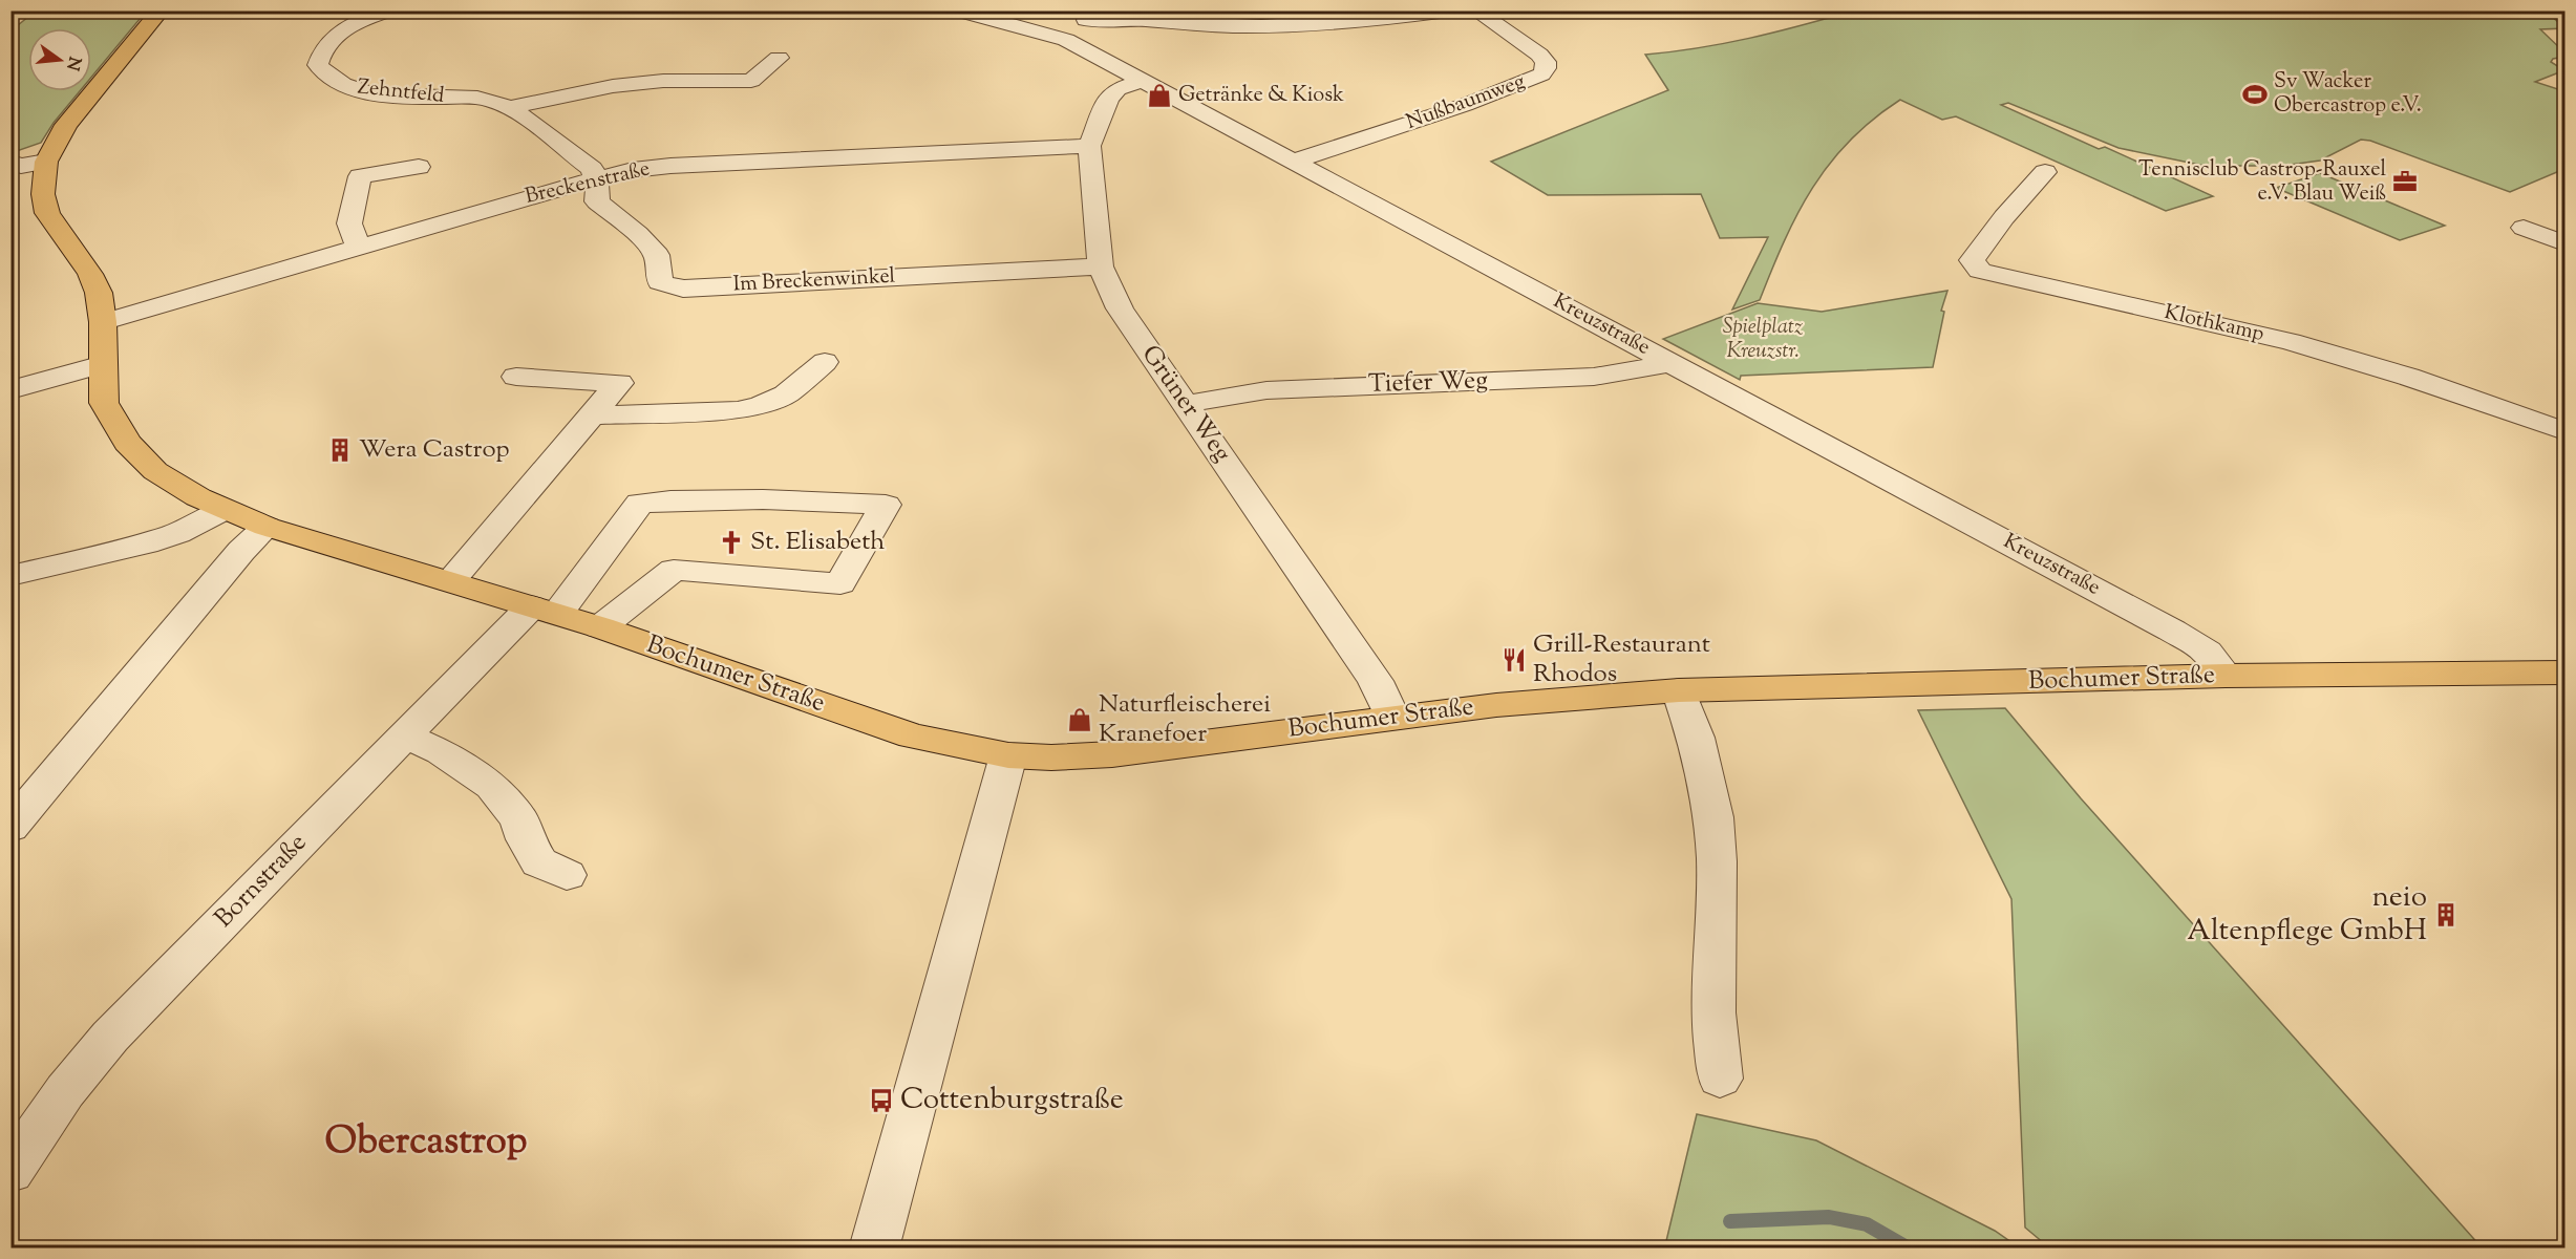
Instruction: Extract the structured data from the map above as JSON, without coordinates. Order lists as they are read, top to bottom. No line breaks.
{"streets":{"main road":["Bochumer Straße"],"street":["Zehntfeld","Nußbaumweg","Breckenstraße","Im Breckenwinkel","Klothkamp","Kreuzstraße","Tiefer Weg","Grüner Weg","Bornstraße"]},"crossings":[["Zehntfeld","Breckenstraße"],["Zehntfeld","Im Breckenwinkel"],["Nußbaumweg","Kreuzstraße"],["Breckenstraße","Im Breckenwinkel"],["Breckenstraße","Grüner Weg"],["Breckenstraße","Bochumer Straße"],["Im Breckenwinkel","Grüner Weg"],["Kreuzstraße","Tiefer Weg"],["Kreuzstraße","Grüner Weg"],["Kreuzstraße","Bochumer Straße"],["Tiefer Weg","Grüner Weg"],["Grüner Weg","Bochumer Straße"],["Bochumer Straße","Bornstraße"]],"districts":["Obercastrop"],"parks":["Spielplatz Kreuzstr."],"places":{"sports":["Sv Wacker Obercastrop e.V."],"shop":["Getränke & Kiosk","Naturfleischerei Kranefoer"],"office":["Tennisclub Castrop-Rauxel e.V. Blau Weiß"],"building":["Wera Castrop","neio Altenpflege GmbH"],"church":["St. Elisabeth"],"restaurant":["Grill-Restaurant Rhodos"],"bus stop":["Cottenburgstraße"]},"north":"right"}
